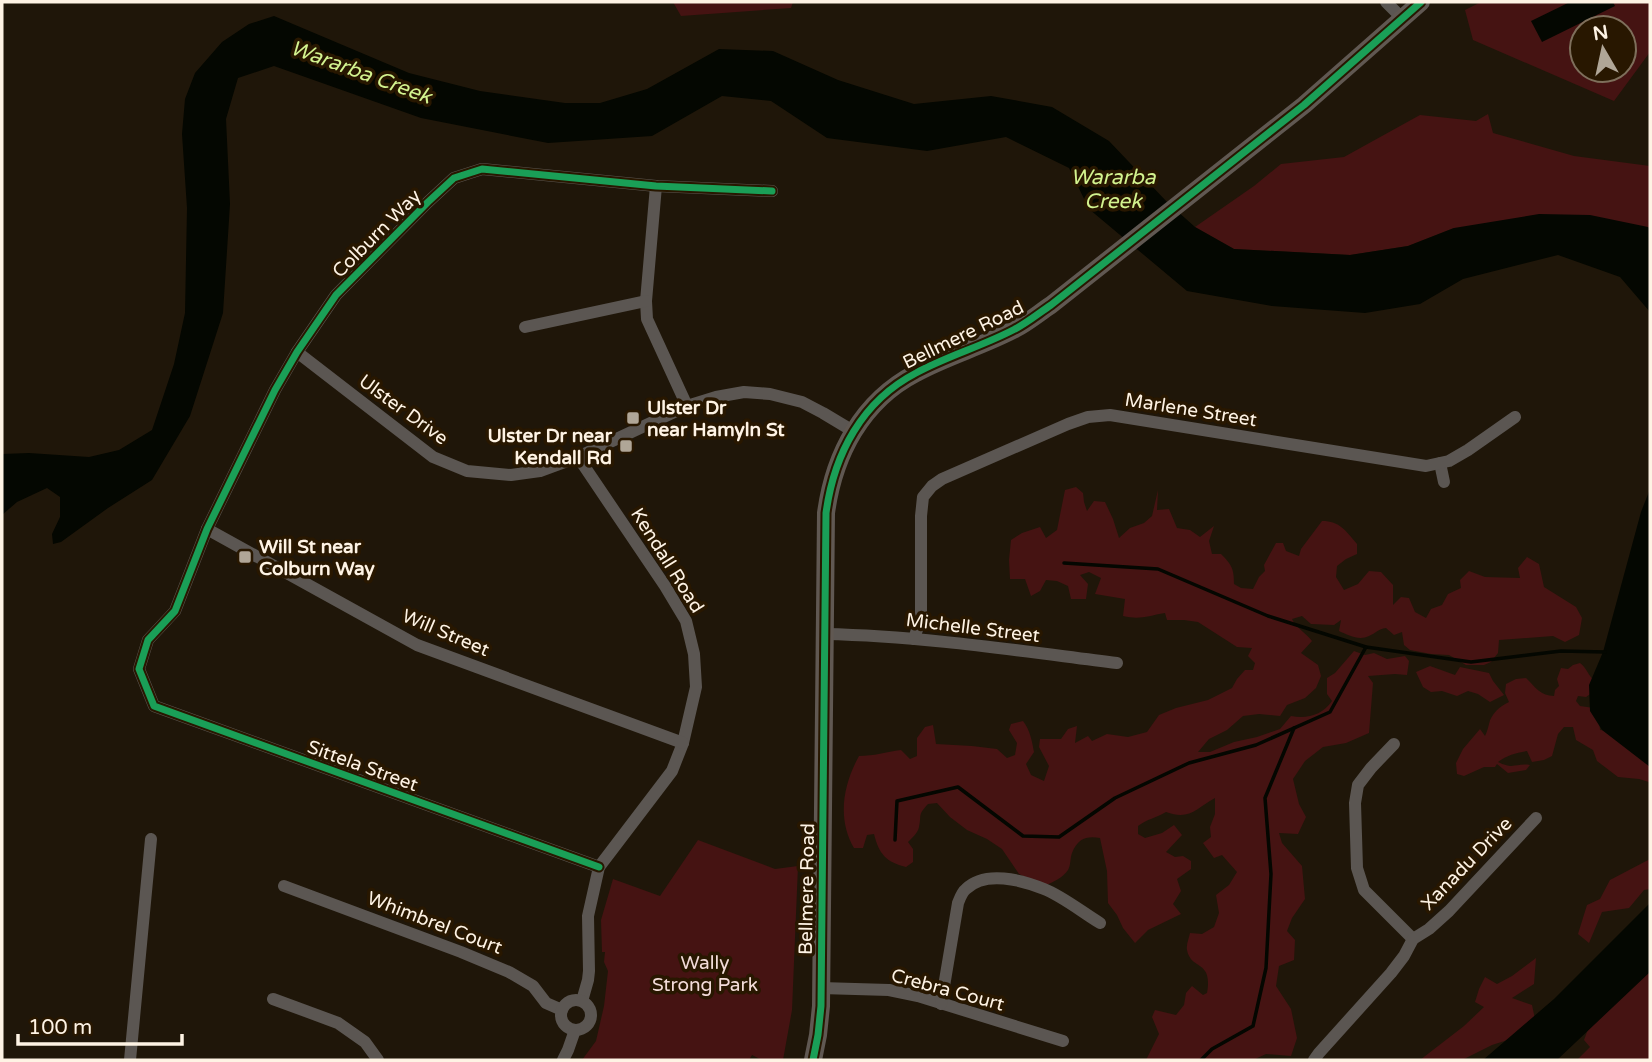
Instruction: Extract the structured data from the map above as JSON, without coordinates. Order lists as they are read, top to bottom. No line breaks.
{"streets":{"main road":["Bellmere Road"],"street":["Colburn Way","Ulster Drive","Marlene Street","Kendall Road","Michelle Street","Will Street","Sittela Street","Xanadu Drive","Whimbrel Court","Crebra Court"]},"crossings":[["Colburn Way","Ulster Drive"],["Colburn Way","Will Street"],["Colburn Way","Sittela Street"],["Bellmere Road","Ulster Drive"],["Bellmere Road","Michelle Street"],["Bellmere Road","Crebra Court"],["Ulster Drive","Kendall Road"],["Marlene Street","Michelle Street"],["Kendall Road","Will Street"],["Kendall Road","Sittela Street"],["Kendall Road","Whimbrel Court"]],"water":["Wararba Creek"],"parks":["Wally Strong Park"],"places":{"transit":["Ulster Dr near Hamyln St","Ulster Dr near Kendall Rd","Will St near Colburn Way"]},"scale_bar":"100 m","north":"top"}
